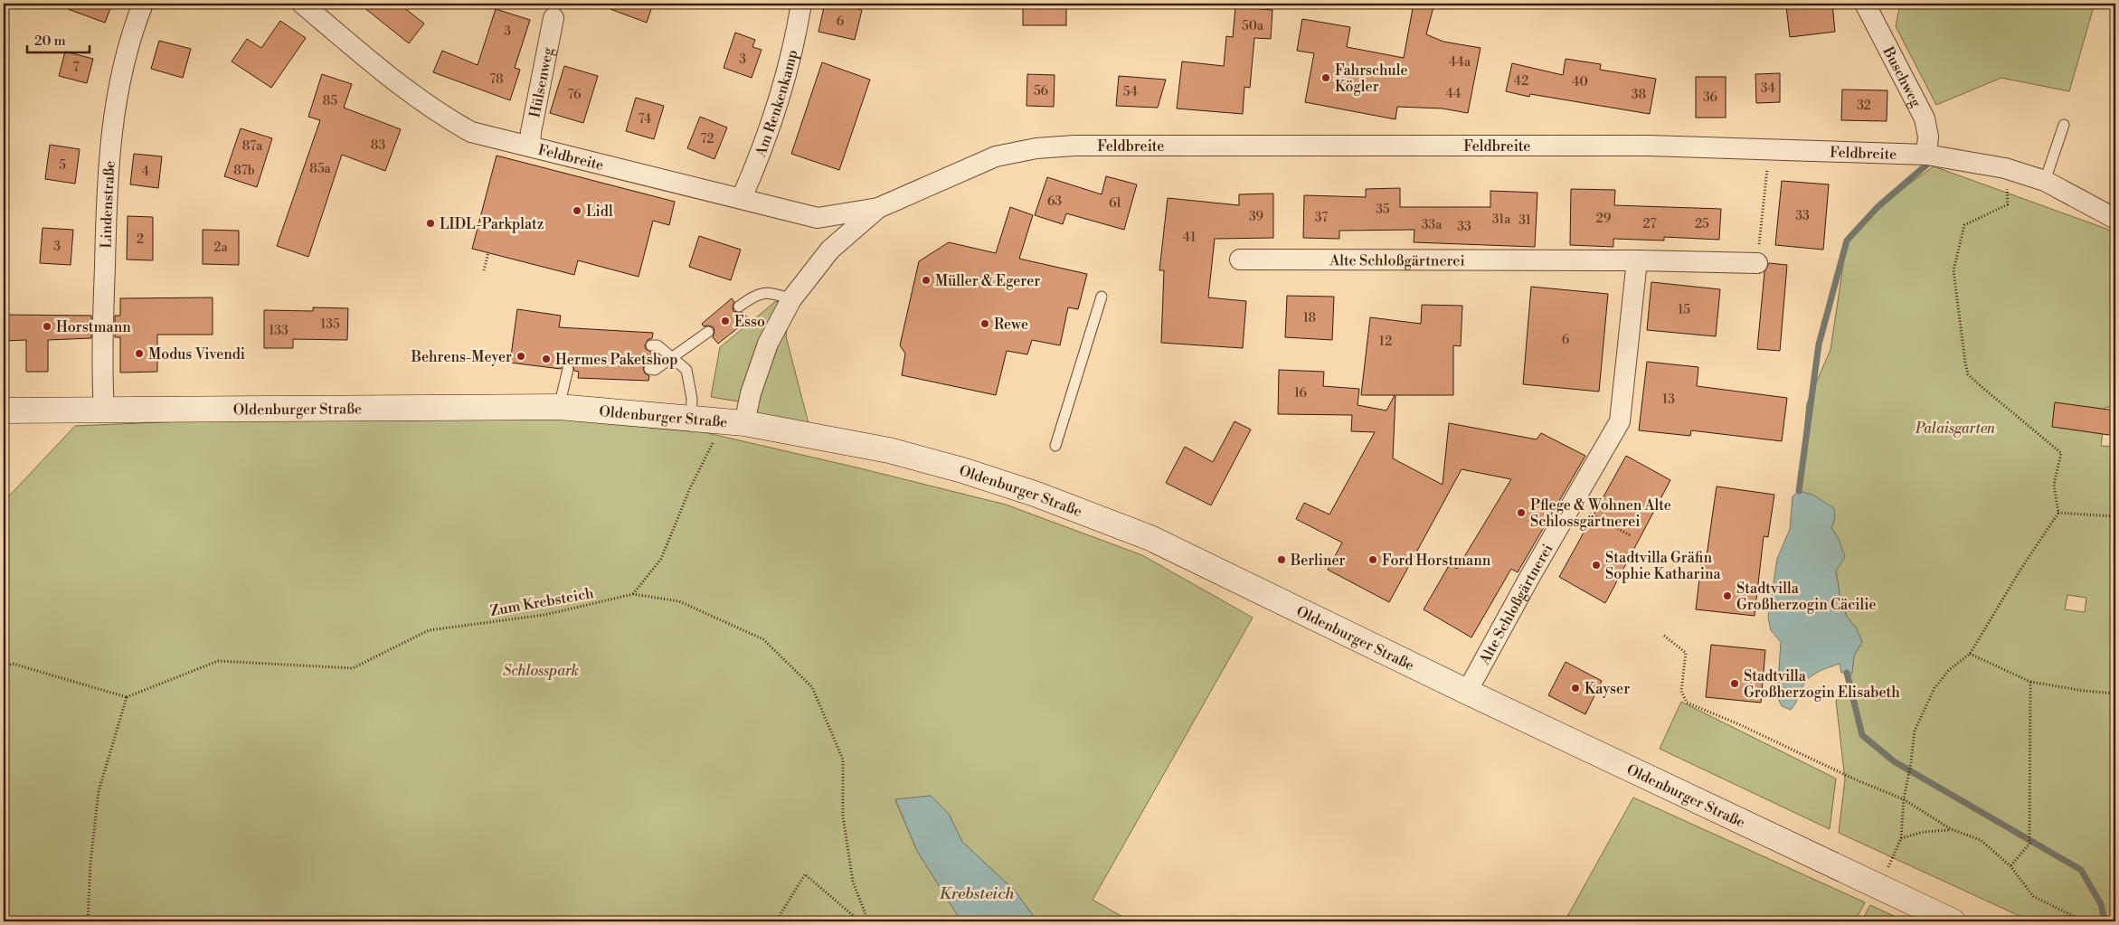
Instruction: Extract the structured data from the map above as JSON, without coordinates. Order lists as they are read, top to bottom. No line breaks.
{"streets":{"street":["Buschweg","Hülsenweg","Am Renkenkamp","Feldbreite","Lindenstraße","Alte Schloßgärtnerei","Oldenburger Straße"],"path":["Zum Krebsteich"]},"crossings":[["Buschweg","Feldbreite"],["Hülsenweg","Feldbreite"],["Am Renkenkamp","Feldbreite"],["Feldbreite","Oldenburger Straße"],["Lindenstraße","Oldenburger Straße"],["Alte Schloßgärtnerei","Oldenburger Straße"]],"water":["Krebsteich"],"parks":["Palaisgarten","Schlosspark"],"places":["Fahrschule Kögler","Lidl","LIDL-Parkplatz","Müller & Egerer","Esso","Rewe","Horstmann","Modus Vivendi","Behrens-Meyer","Hermes Paketshop","Pflege & Wohnen Alte Schlossgärtnerei","Berliner","Ford Horstmann","Stadtvilla Gräfin Sophie Katharina","Stadtvilla Großherzogin Cäcilie","Stadtvilla Großherzogin Elisabeth","Kayser"],"house_numbers":["6","50a","3","3","44a","7","78","42","40","34","56","54","44","76","38","36","85","32","74","72","83","87a","5","85a","87b","4","63","61","35","33","39","37","29","31a","31","27","25","33a","33","41","2","3","2a","15","18","135","133","6","12","16","13"],"scale_bar":"20 m"}
